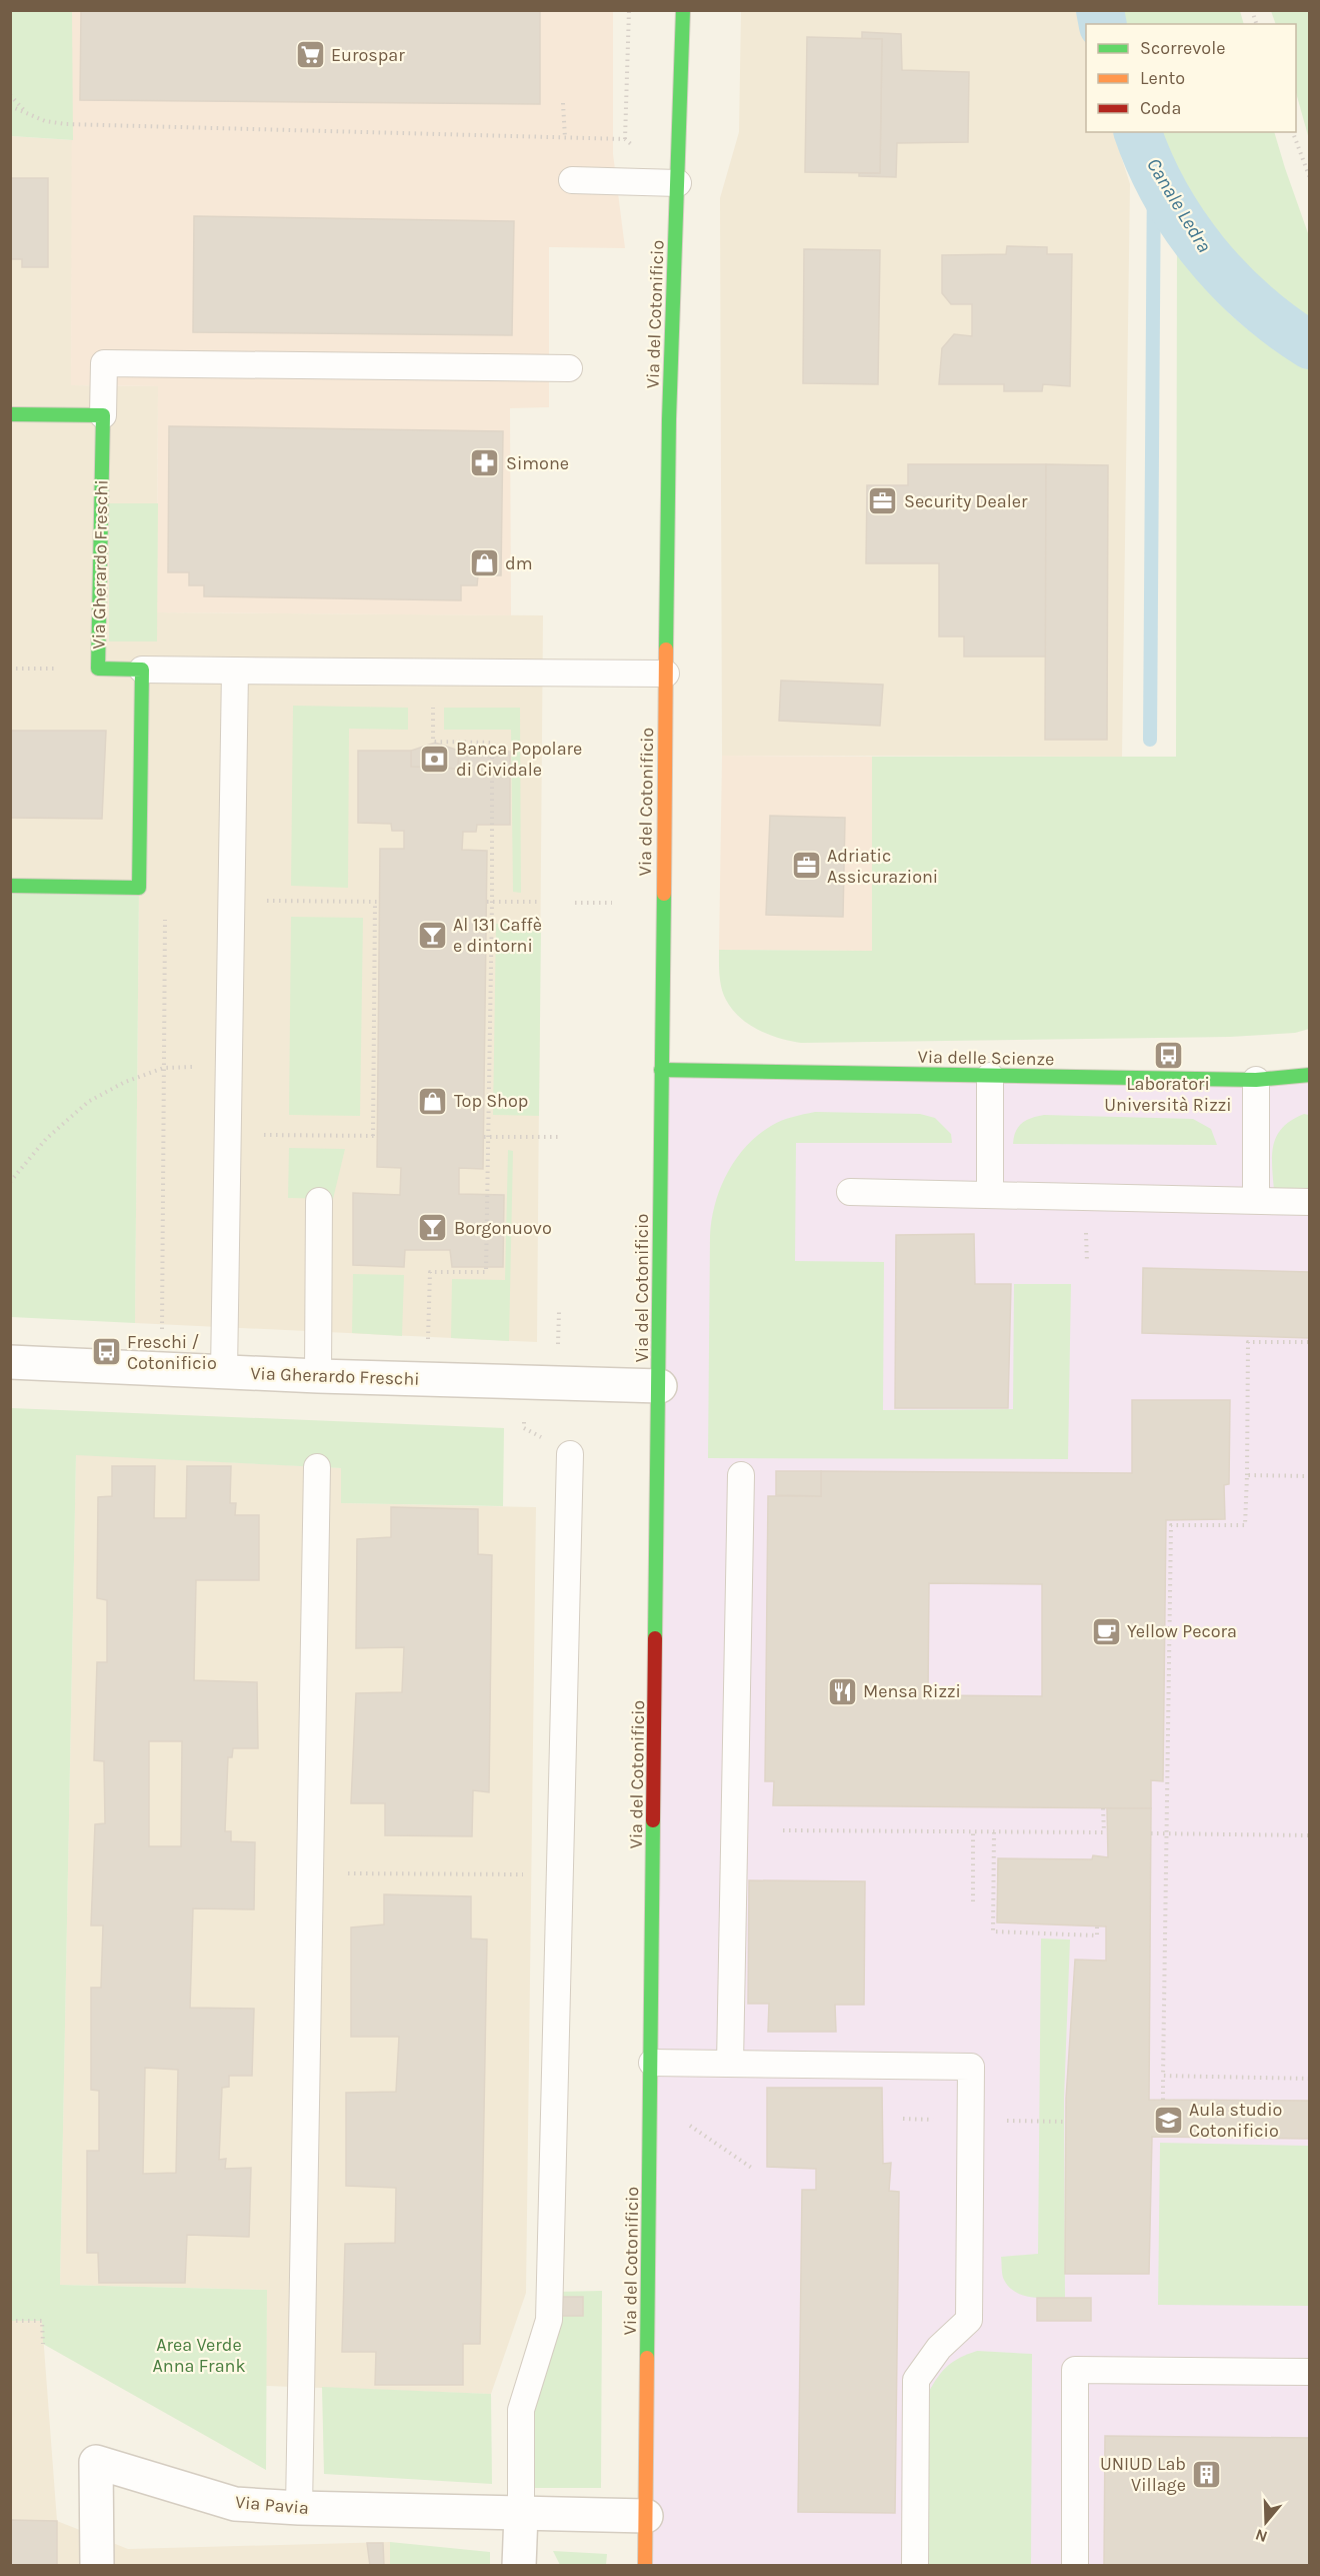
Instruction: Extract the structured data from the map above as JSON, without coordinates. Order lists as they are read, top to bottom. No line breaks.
{"streets":{"main road":["Via del Cotonificio","Via Gherardo Freschi","Via delle Scienze"],"street":["Via Pavia"]},"crossings":[["Via del Cotonificio","Via Gherardo Freschi"],["Via del Cotonificio","Via delle Scienze"],["Via del Cotonificio","Via Pavia"]],"water":["Canale Ledra"],"parks":["Area Verde Anna Frank"],"places":{"supermarket":["Eurospar"],"pharmacy":["Simone"],"office":["Security Dealer","Adriatic Assicurazioni"],"shop":["dm","Top Shop"],"bank":["Banca Popolare di Cividale"],"bar":["Al 131 Caffè e dintorni","Borgonuovo"],"bus stop":["Laboratori Università Rizzi","Freschi / Cotonificio"],"cafe":["Yellow Pecora"],"restaurant":["Mensa Rizzi"],"school or university":["Aula studio Cotonificio"],"building":["UNIUD Lab Village"]},"legend":["Scorrevole","Lento","Coda"],"north":"bottom"}
